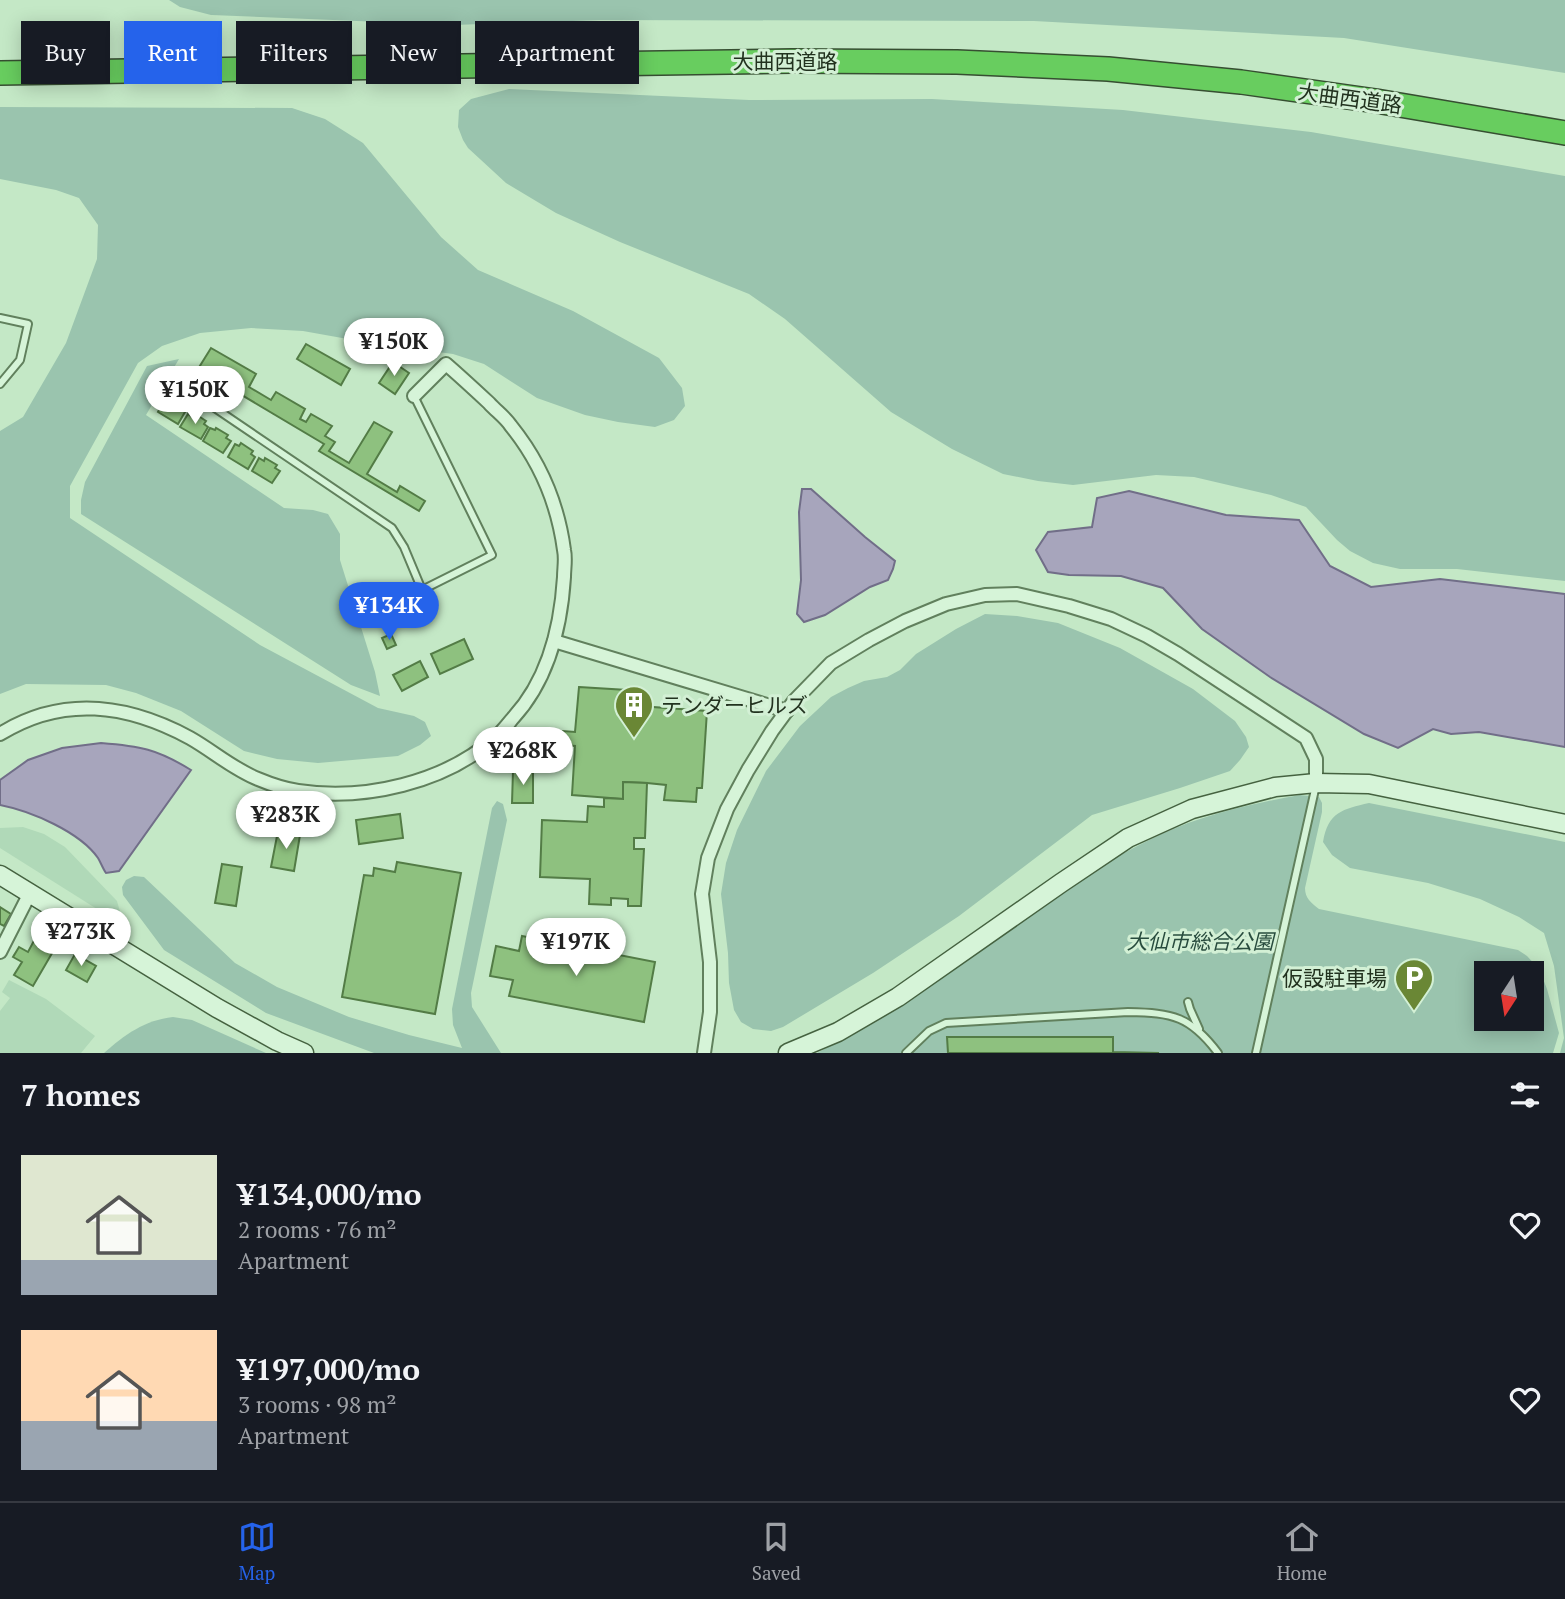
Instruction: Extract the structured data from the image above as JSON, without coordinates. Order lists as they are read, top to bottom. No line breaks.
{"streets":{"highway":["大曲西道路"]},"parks":["大仙市総合公園"],"places":{"building":["テンダーヒルズ"],"parking":["仮設駐車場"]},"north":"bottom","page":{"chip":["Buy","Rent","Filters","New","Apartment"],"price":["¥150K","¥150K","¥134K","¥268K","¥283K","¥273K","¥197K"],"heading":"7 homes","list":[{"name":"¥134,000/mo","note":"2 rooms · 76 m² · Apartment"},{"name":"¥197,000/mo","note":"3 rooms · 98 m² · Apartment"}],"tabs":["Map","Saved","Home"]}}
